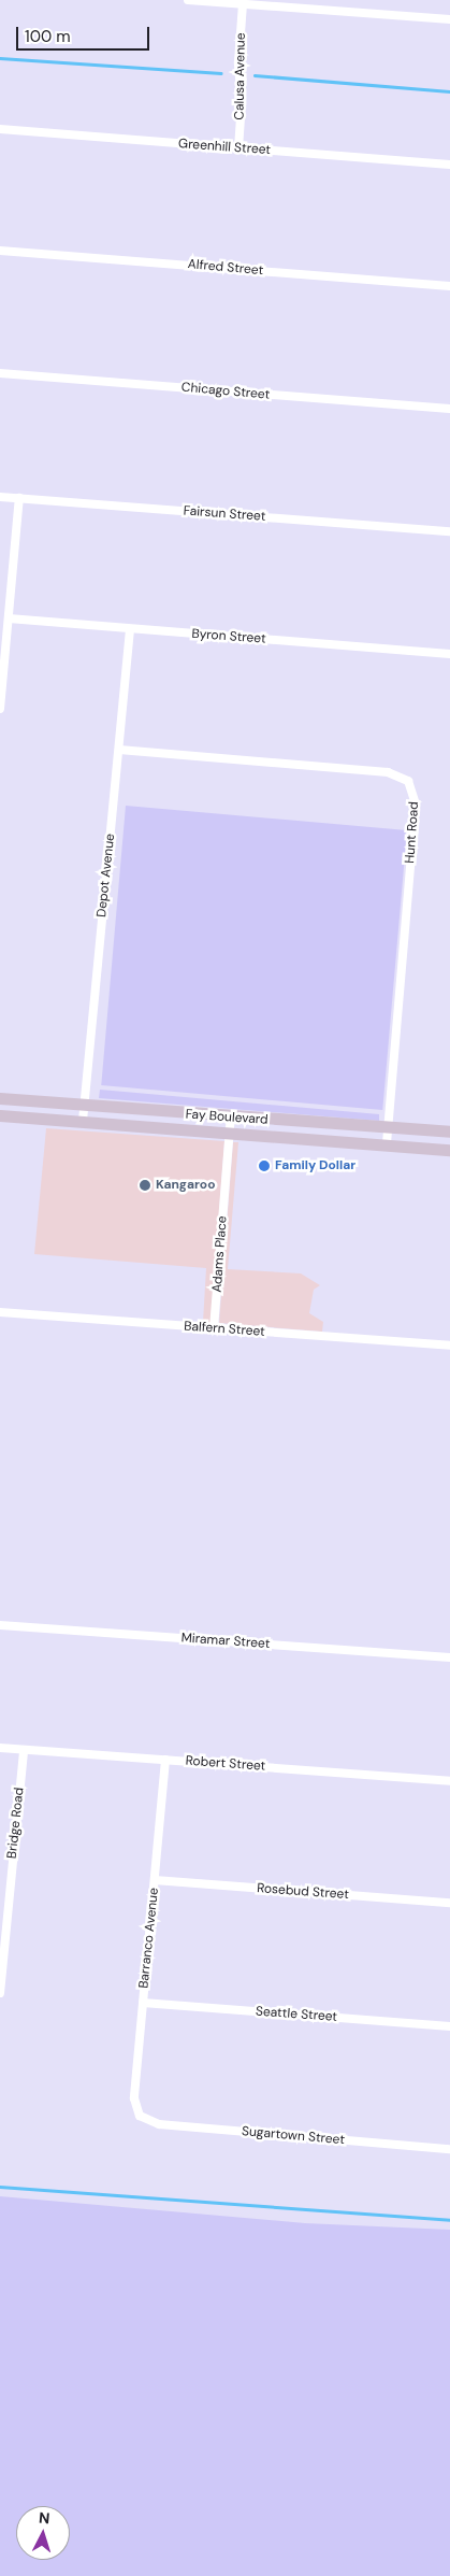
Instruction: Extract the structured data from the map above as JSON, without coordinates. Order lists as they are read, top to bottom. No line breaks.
{"streets":{"main road":["Fay Boulevard"],"street":["Calusa Avenue","Greenhill Street","Alfred Street","Chicago Street","Fairsun Street","Byron Street","Hunt Road","Depot Avenue","Adams Place","Balfern Street","Miramar Street","Robert Street","Bridge Road","Rosebud Street","Barranco Avenue","Seattle Street","Sugartown Street"]},"crossings":[["Calusa Avenue","Greenhill Street"],["Byron Street","Depot Avenue"],["Hunt Road","Depot Avenue"],["Hunt Road","Fay Boulevard"],["Depot Avenue","Fay Boulevard"],["Fay Boulevard","Adams Place"],["Adams Place","Balfern Street"],["Robert Street","Bridge Road"],["Robert Street","Barranco Avenue"],["Rosebud Street","Barranco Avenue"],["Barranco Avenue","Seattle Street"],["Barranco Avenue","Sugartown Street"]],"places":["Family Dollar","Kangaroo"],"scale_bar":"100 m","north":"top"}
